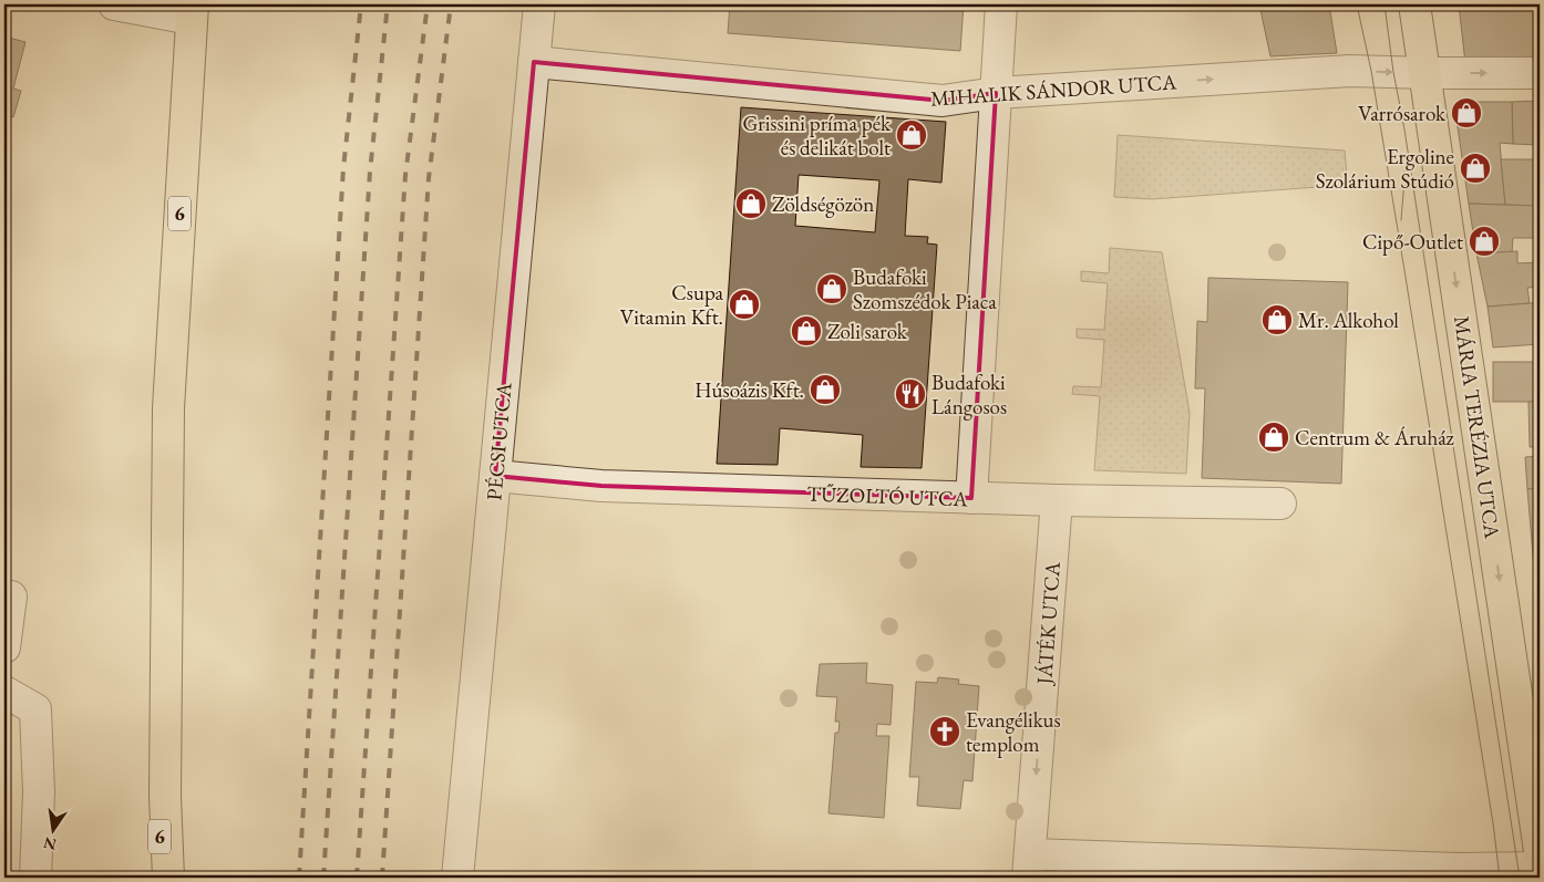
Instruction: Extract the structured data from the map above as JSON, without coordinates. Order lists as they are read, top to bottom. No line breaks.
{"streets":{"main road":["6","MÁRIA TERÉZIA UTCA"],"street":["MIHALIK SÁNDOR UTCA","PÉCSI UTCA","TŰZOLTÓ UTCA","JÁTÉK UTCA"]},"crossings":[["MIHALIK SÁNDOR UTCA","MÁRIA TERÉZIA UTCA"],["MIHALIK SÁNDOR UTCA","PÉCSI UTCA"],["PÉCSI UTCA","TŰZOLTÓ UTCA"],["TŰZOLTÓ UTCA","JÁTÉK UTCA"]],"one_way":["MIHALIK SÁNDOR UTCA","MÁRIA TERÉZIA UTCA","JÁTÉK UTCA"],"places":{"shop":["Varrósarok","Grissini príma pék és delikát bolt","Ergoline Szolárium Stúdió","Zöldségözön","Cipő-Outlet","Budafoki Szomszédok Piaca","Csupa Vitamin Kft.","Mr. Alkohol","Zoli sarok","Húsoázis Kft.","Centrum & Áruház"],"restaurant":["Budafoki Lángosos"],"church":["Evangélikus templom"]},"north":"bottom"}
